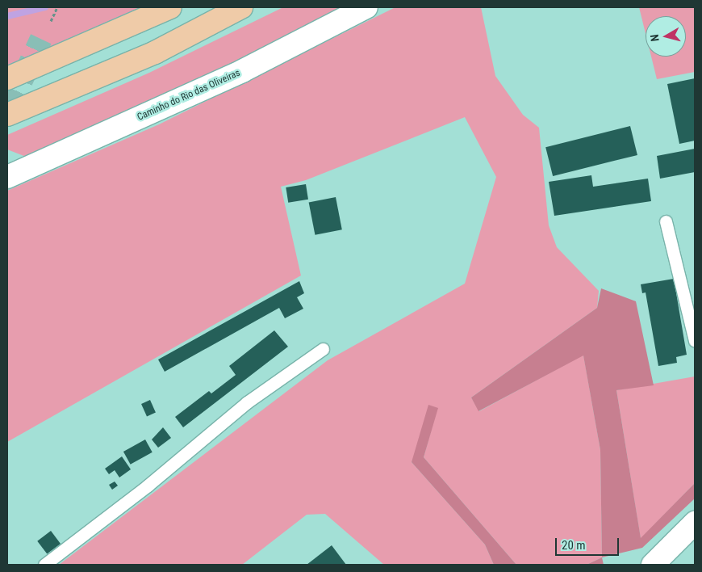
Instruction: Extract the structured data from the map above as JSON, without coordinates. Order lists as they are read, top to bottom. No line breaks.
{"streets":{"street":["Caminho do Rio das Oliveiras"]},"scale_bar":"20 m","north":"left"}
